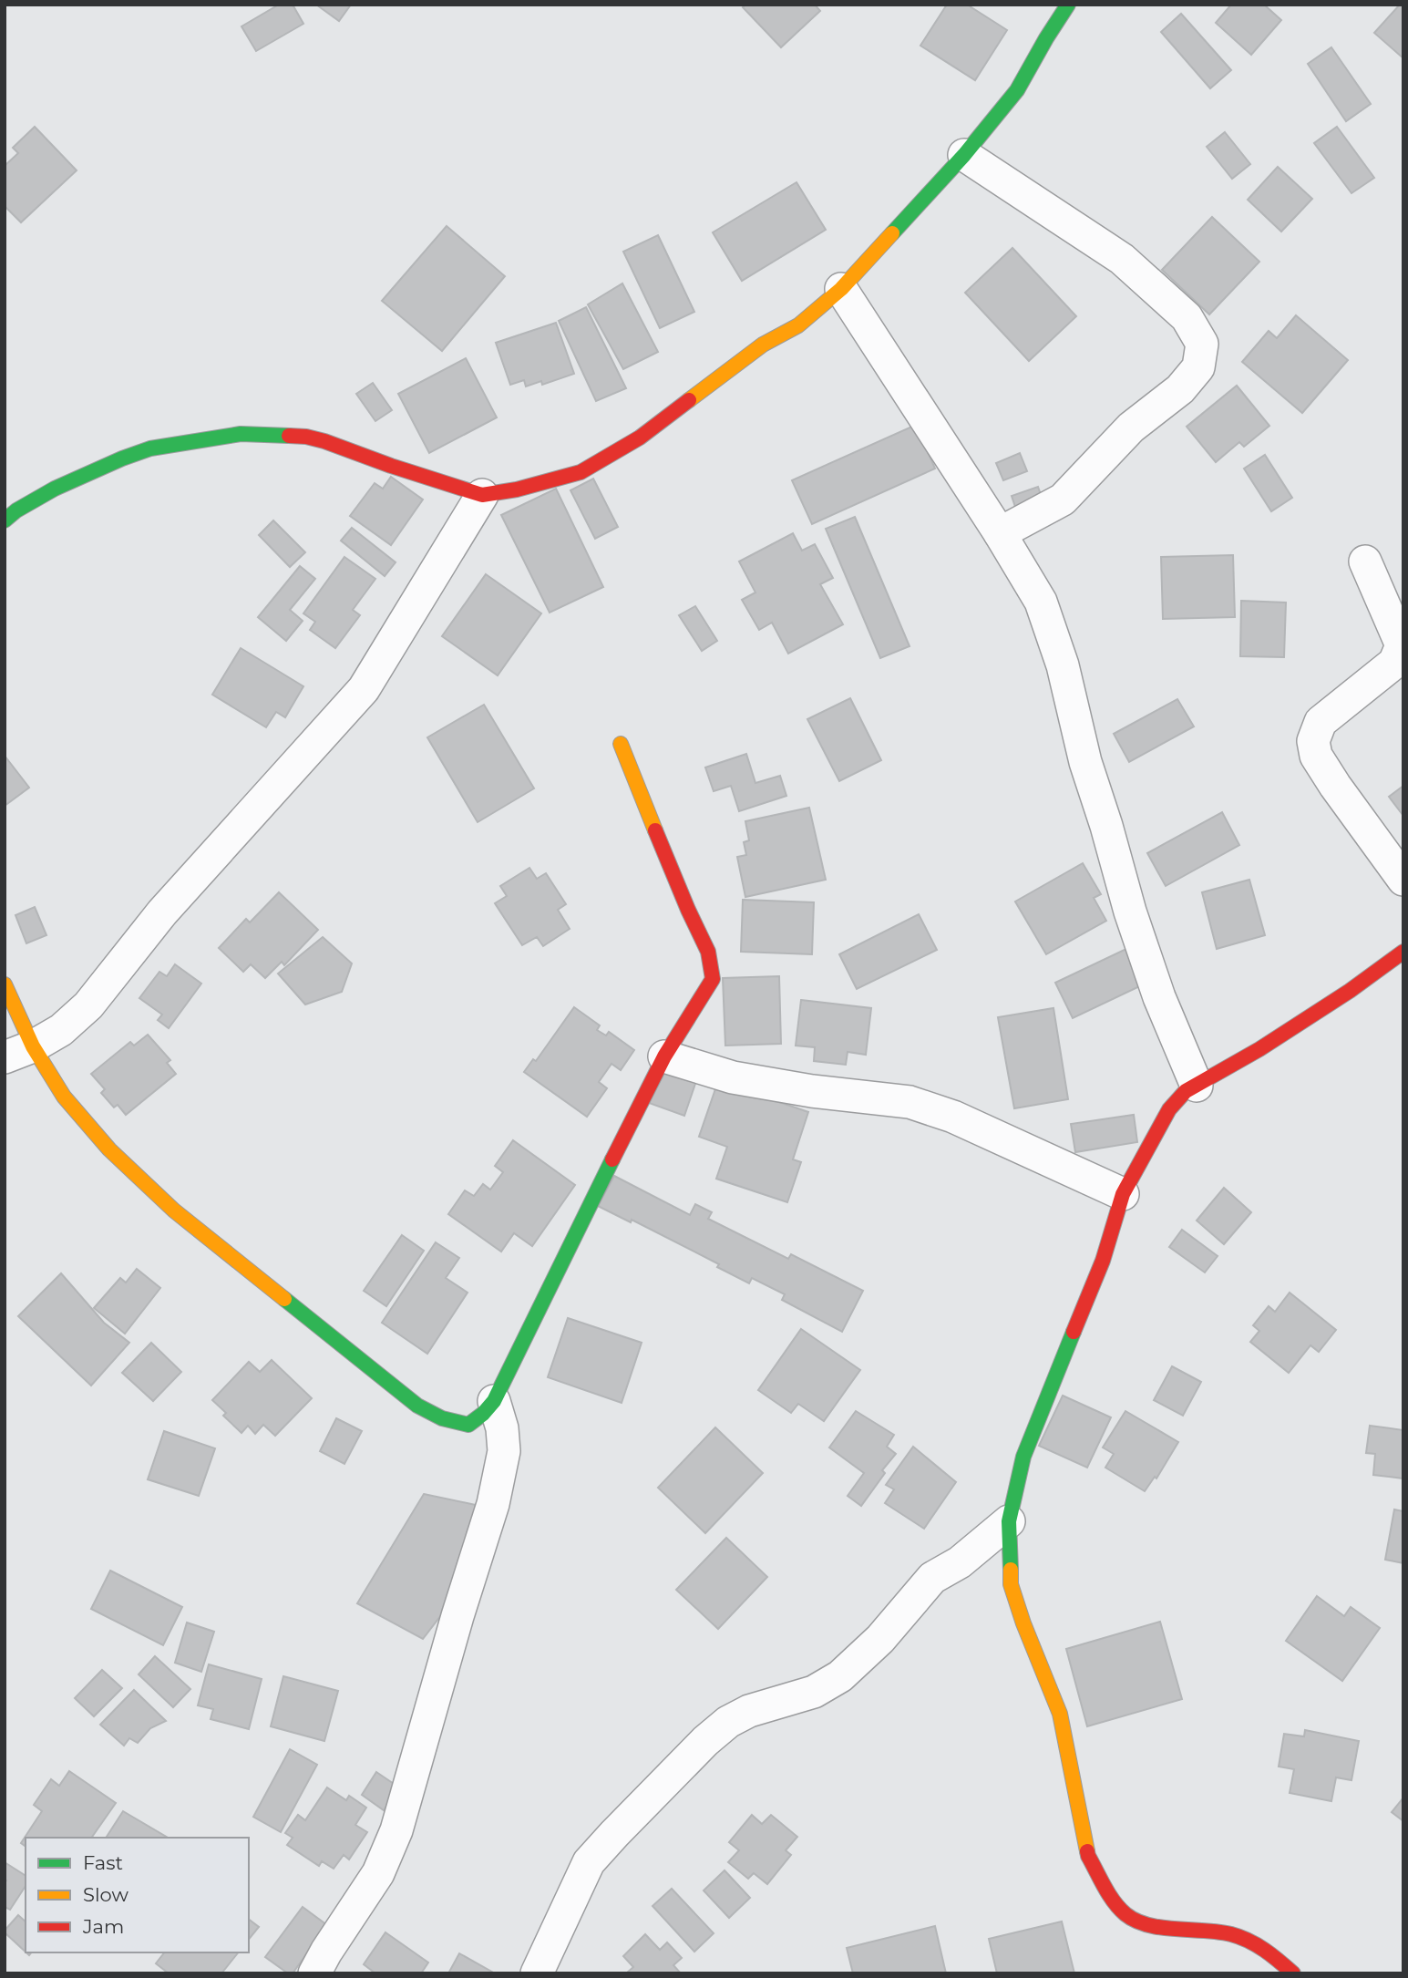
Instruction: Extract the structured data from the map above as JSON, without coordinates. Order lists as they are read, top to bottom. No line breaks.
{"legend":["Fast","Slow","Jam"]}
